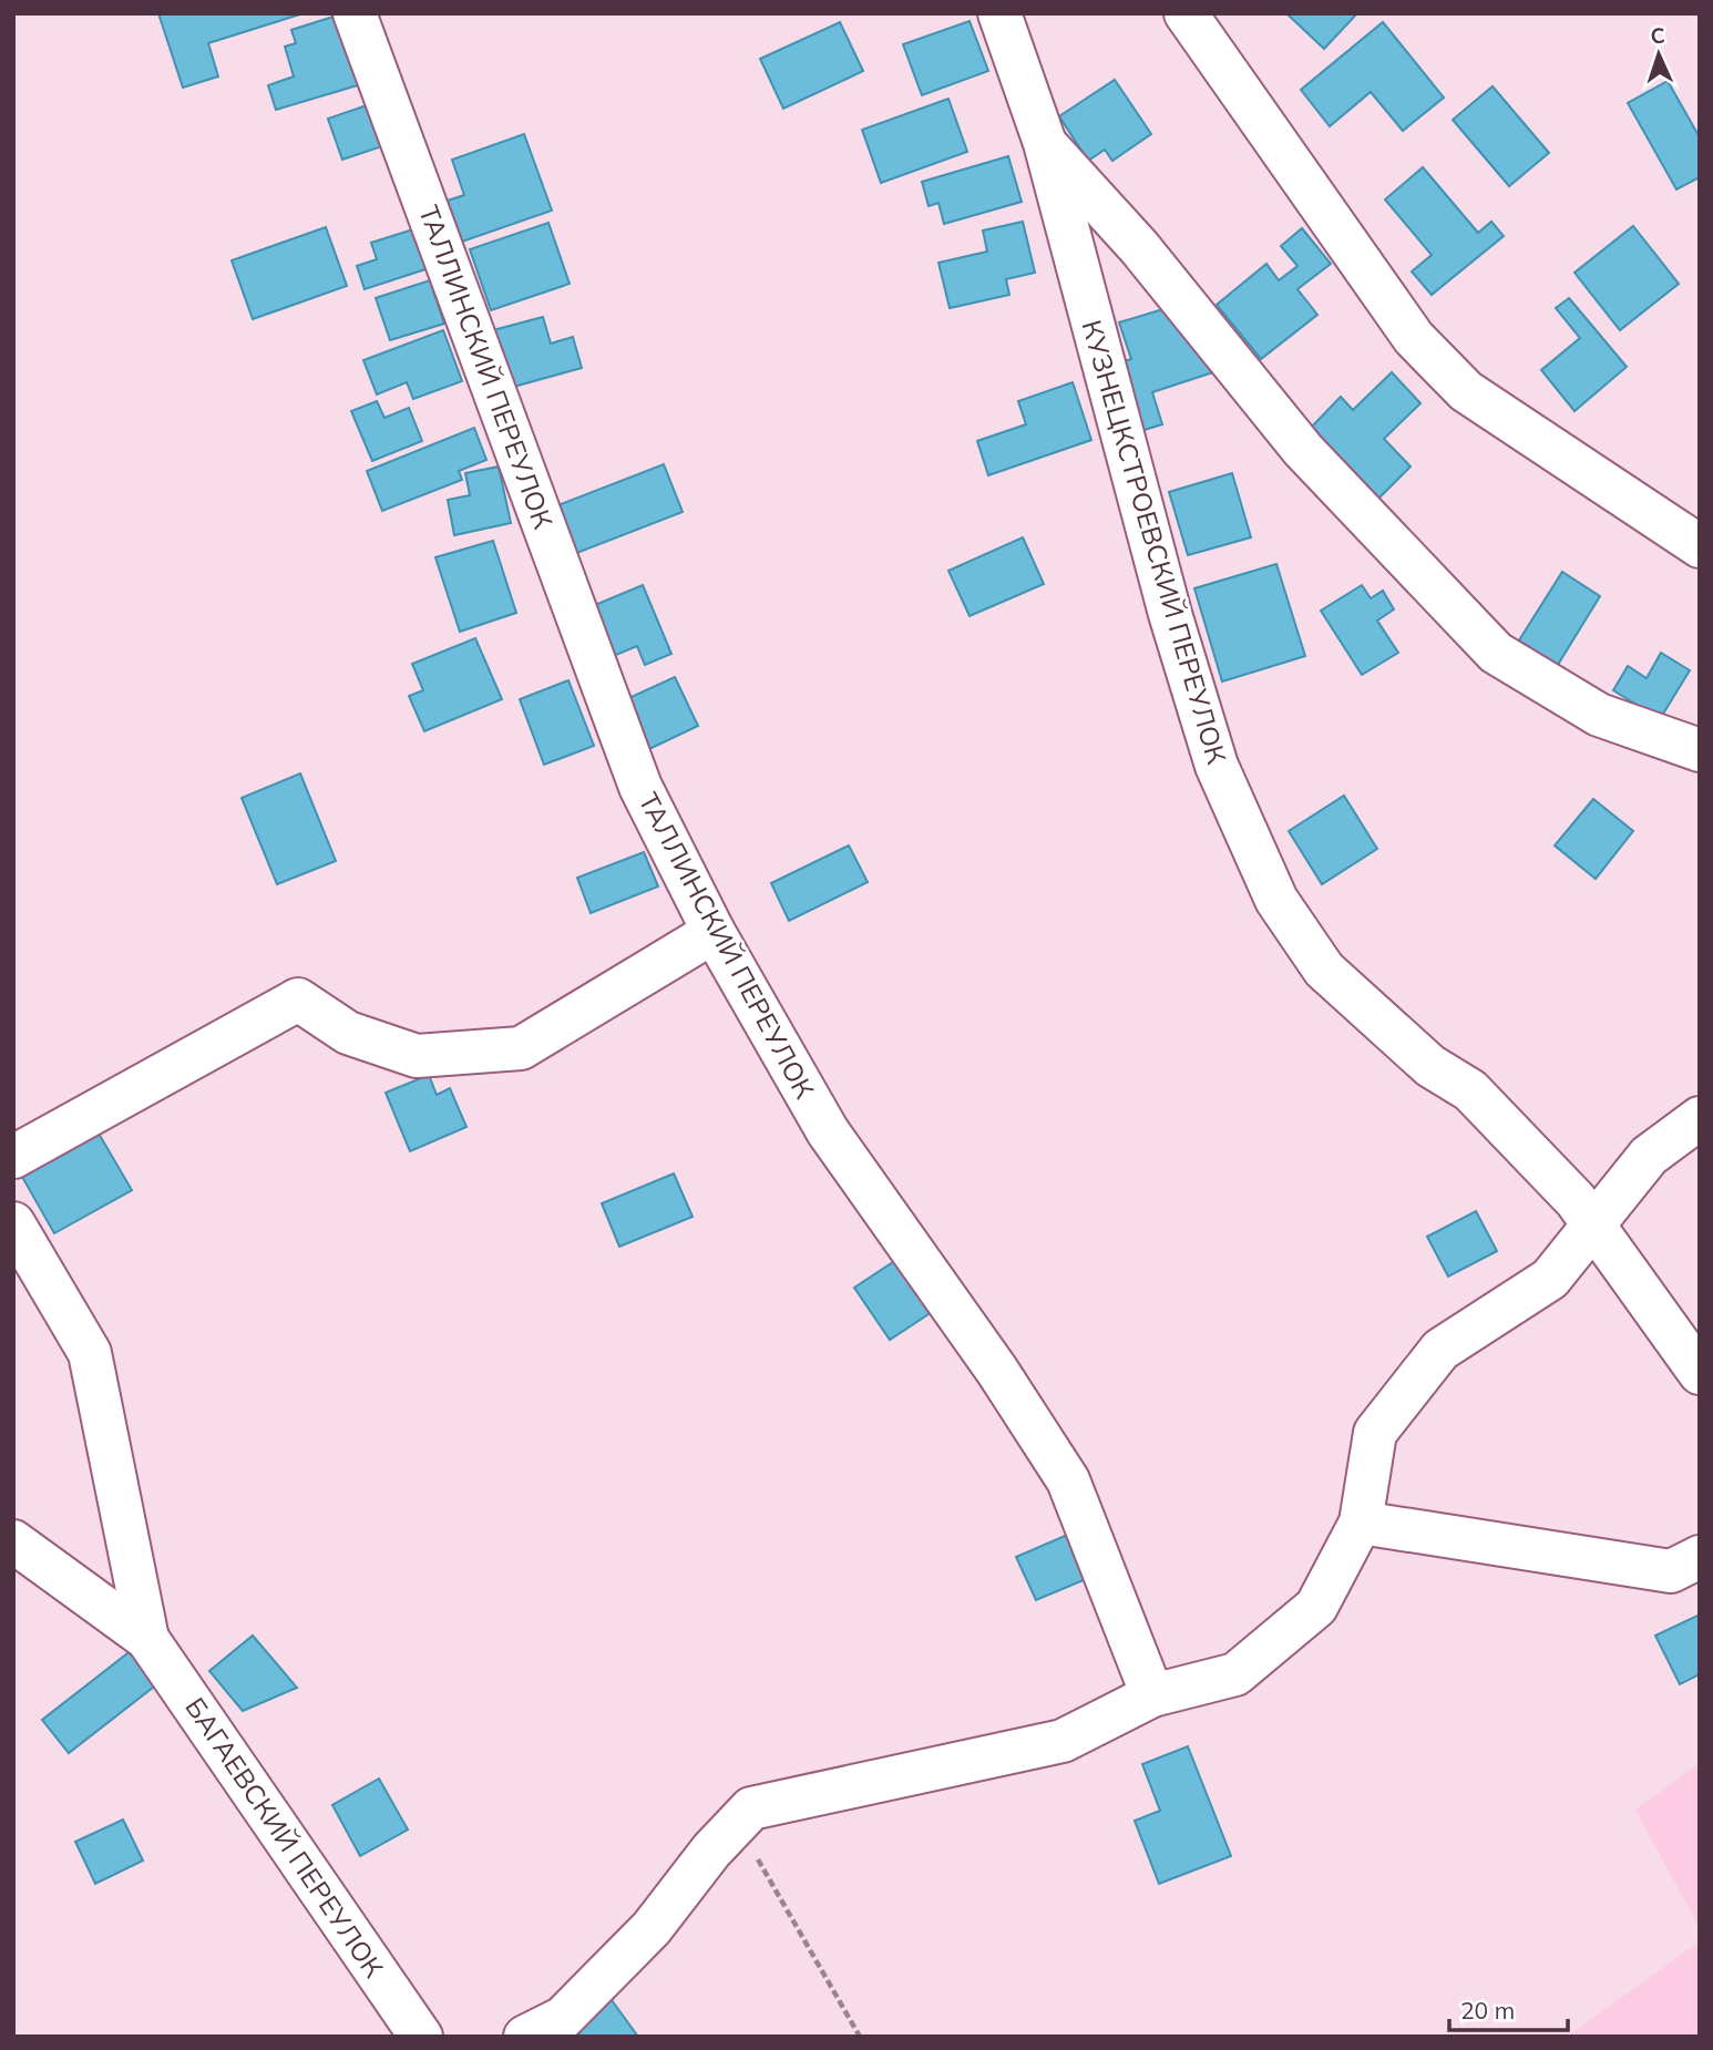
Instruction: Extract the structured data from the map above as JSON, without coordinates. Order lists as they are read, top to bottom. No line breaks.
{"streets":{"street":["ТАЛЛИНСКИЙ ПЕРЕУЛОК","КУЗНЕЦКСТРОЕВСКИЙ ПЕРЕУЛОК","БАГАЕВСКИЙ ПЕРЕУЛОК"]},"scale_bar":"20 m","north":"top"}
